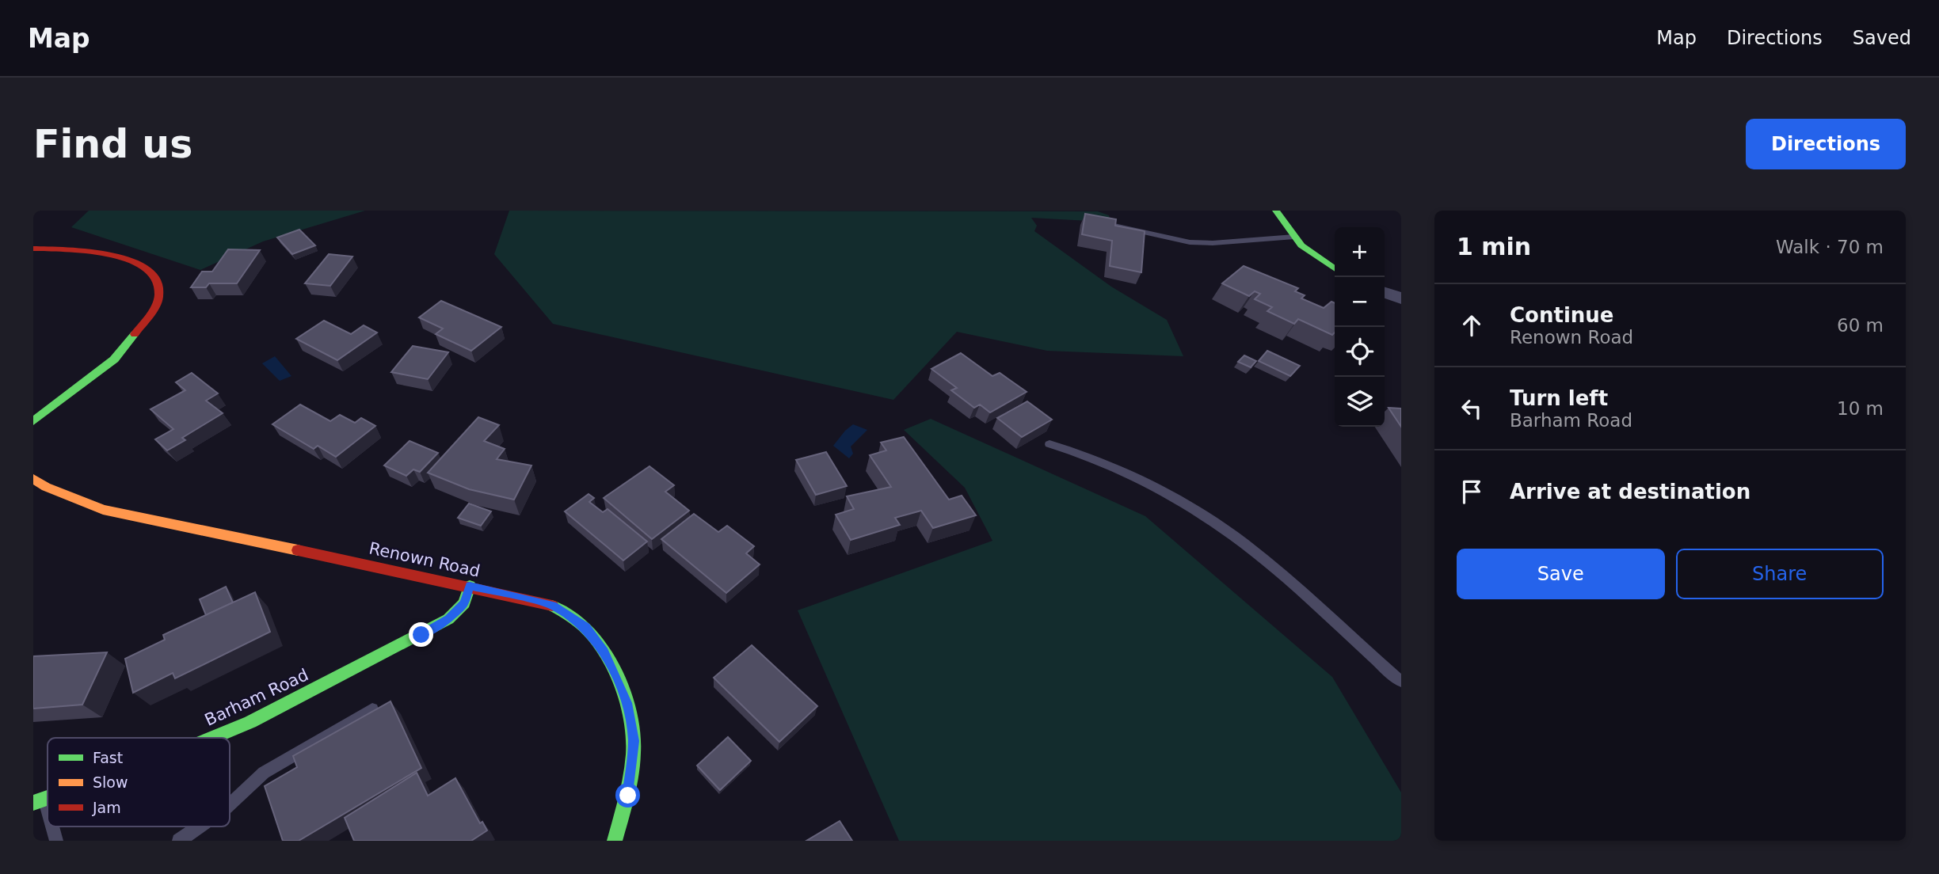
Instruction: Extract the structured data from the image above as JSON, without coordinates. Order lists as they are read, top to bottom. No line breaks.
{"streets":{"street":["Renown Road","Barham Road"]},"crossings":[["Renown Road","Barham Road"]],"legend":["Fast","Slow","Jam"],"page":{"header":"Map","nav":["Map","Directions","Saved"],"buttons":["Directions",["Save","Share"]],"title":"Find us","heading":["1 min","Walk · 70 m"],"map_buttons":["+","−"],"list":[["Continue","Renown Road","60 m"],["Turn left","Barham Road","10 m"],"Arrive at destination"]}}
